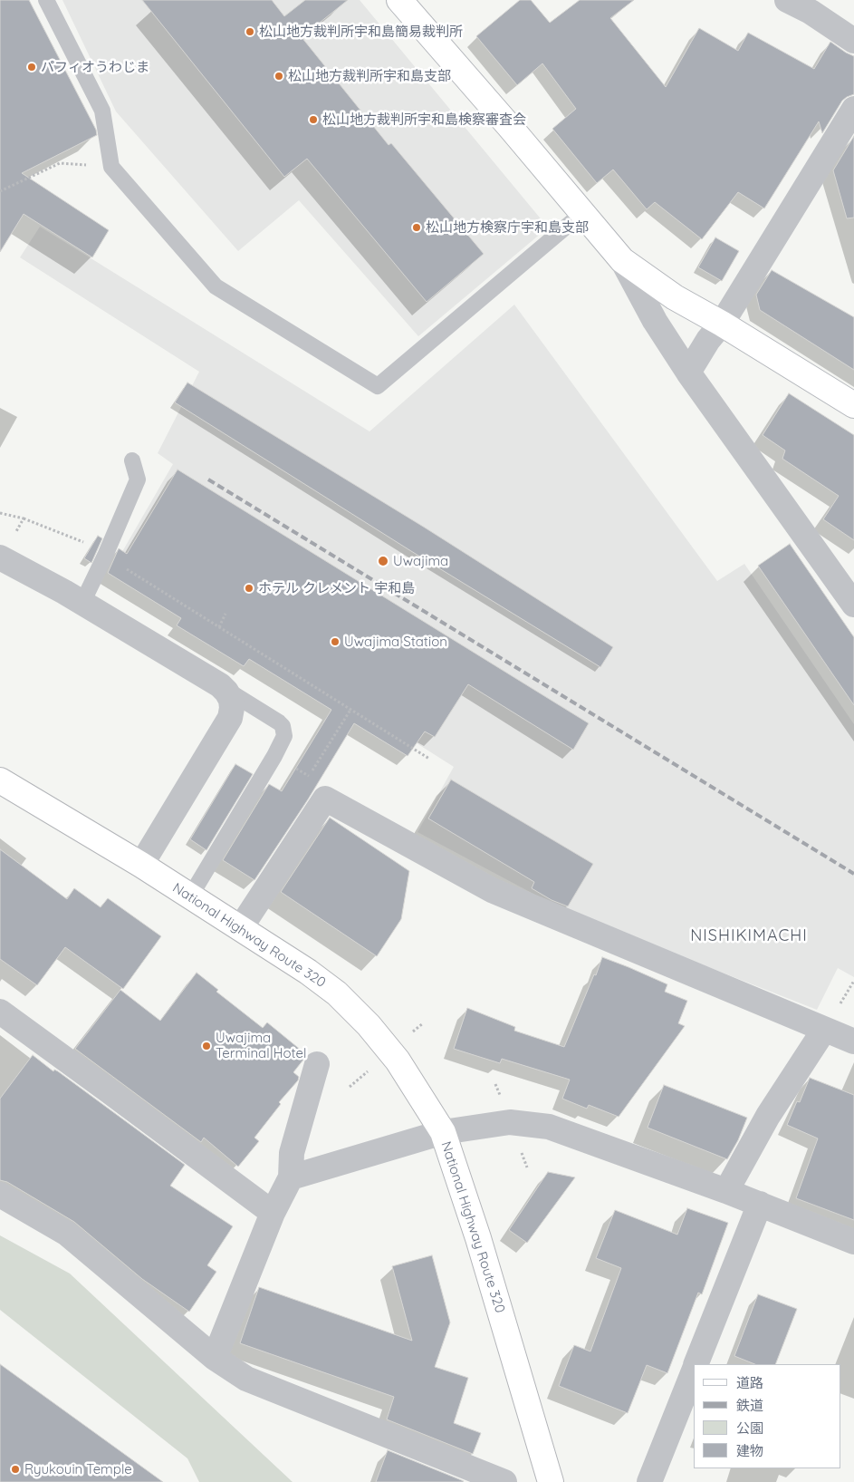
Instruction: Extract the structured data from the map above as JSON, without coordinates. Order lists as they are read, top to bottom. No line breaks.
{"streets":{"main road":["National Highway Route 320"]},"districts":["NISHIKIMACHI"],"places":["松山地方裁判所宇和島簡易裁判所","パフィオうわじま","松山地方裁判所宇和島支部","松山地方裁判所宇和島検察審査会","松山地方検察庁宇和島支部","Uwajima","ホテル クレメント 宇和島","Uwajima Station","Uwajima Terminal Hotel","Ryukouin Temple"],"legend":["道路","鉄道","公園","建物"]}
